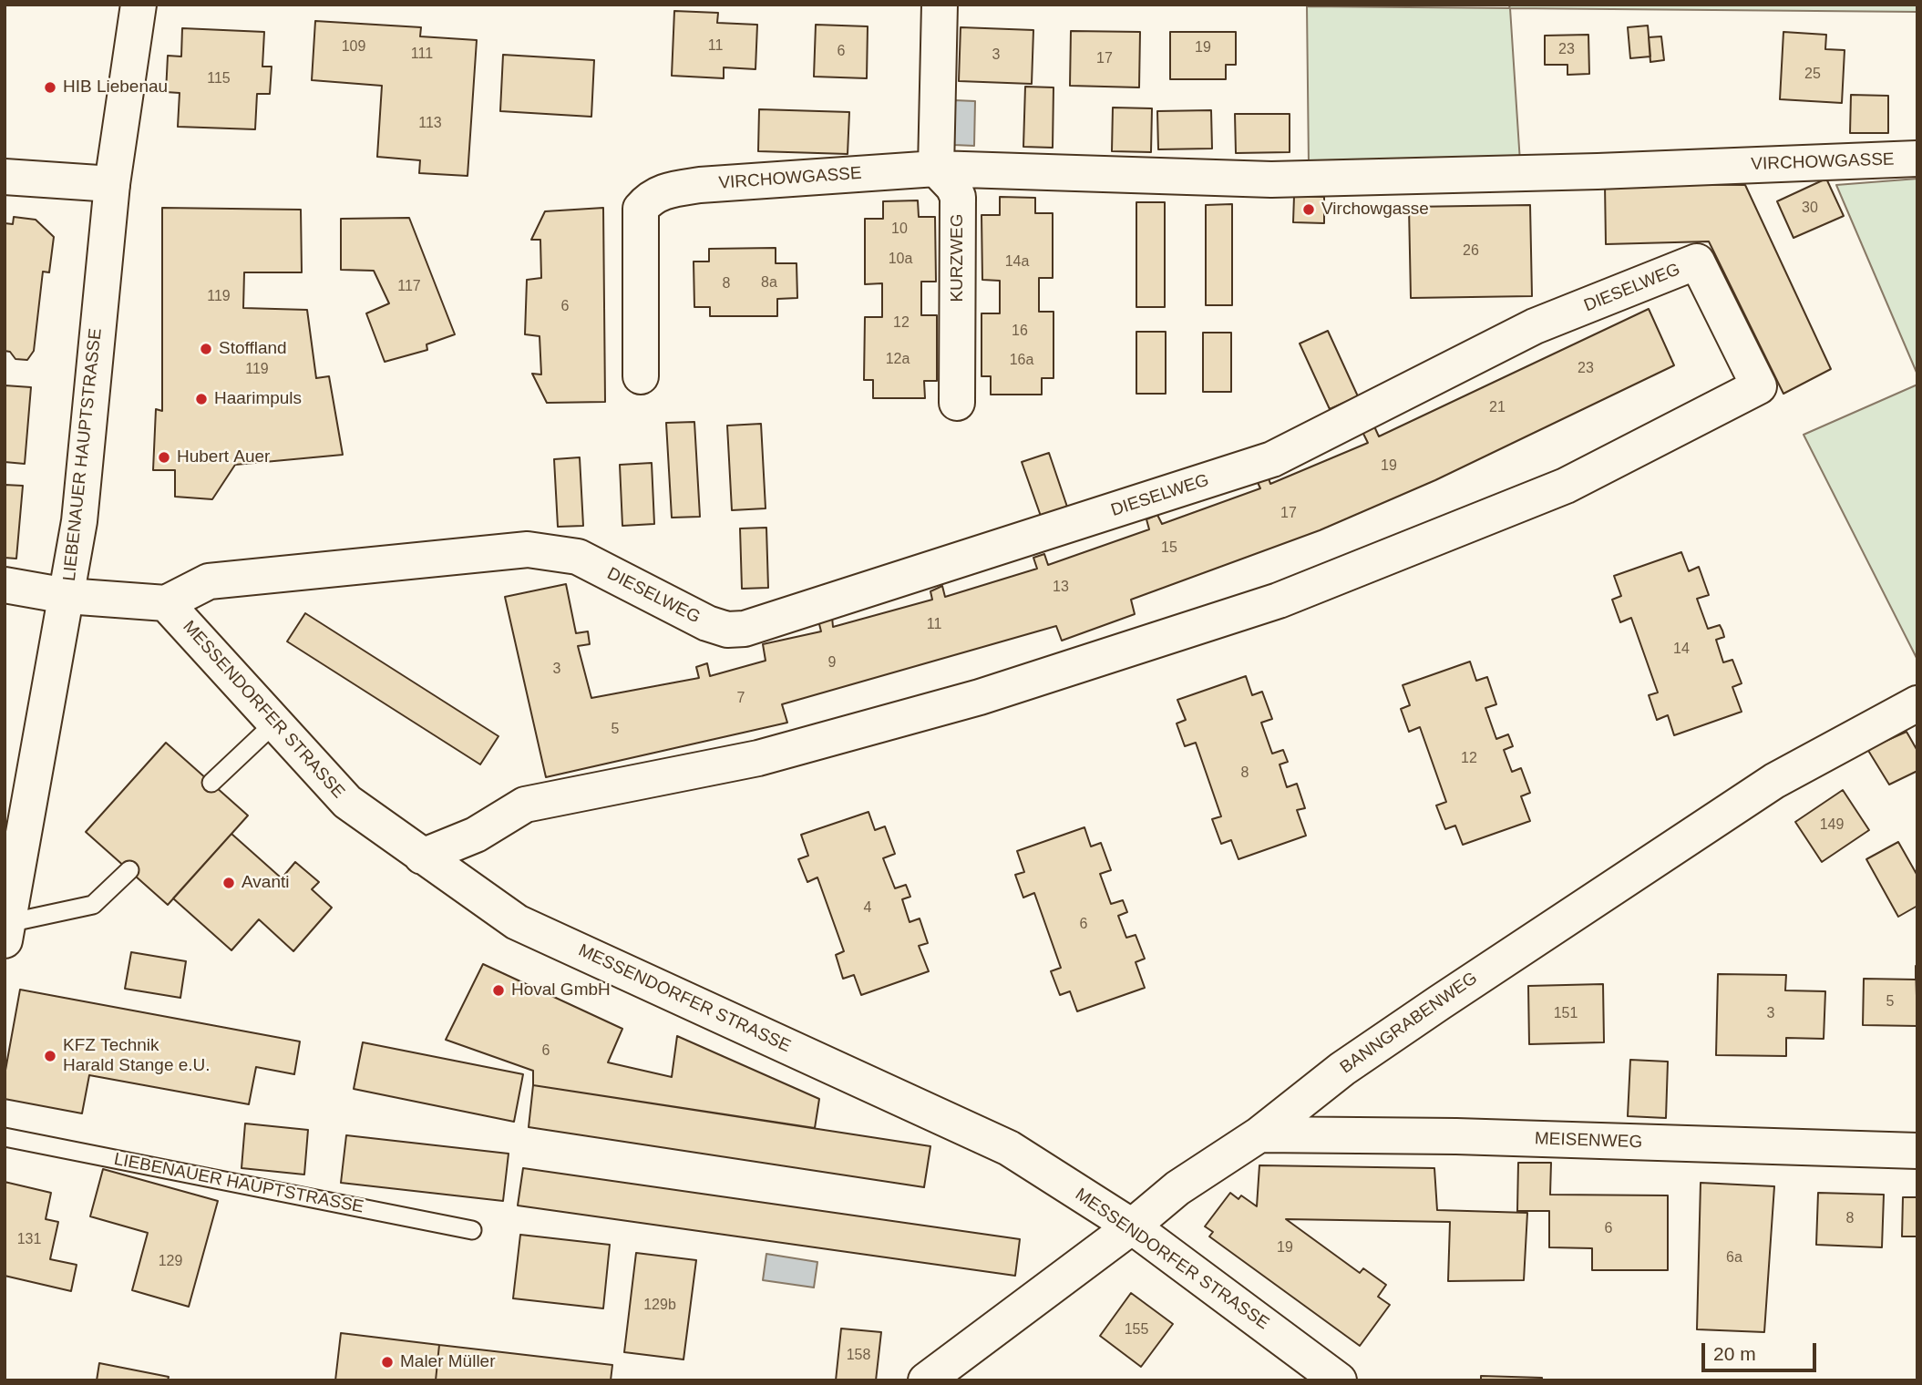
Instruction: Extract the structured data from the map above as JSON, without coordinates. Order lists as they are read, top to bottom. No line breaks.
{"streets":{"street":["VIRCHOWGASSE","KURZWEG","DIESELWEG","LIEBENAUER HAUPTSTRASSE","MESSENDORFER STRASSE","BANNGRABENWEG","MEISENWEG"]},"crossings":[["VIRCHOWGASSE","KURZWEG"],["DIESELWEG","MESSENDORFER STRASSE"],["MESSENDORFER STRASSE","BANNGRABENWEG"],["BANNGRABENWEG","MEISENWEG"]],"places":["HIB Liebenau","Virchowgasse","Stoffland","Haarimpuls","Hubert Auer","Avanti","Hoval GmbH","KFZ Technik Harald Stange e.U.","Maler Müller"],"house_numbers":["11","109","19","23","6","111","3","17","25","115","113","30","10","26","10a","14a","8a","8","117","119","6","12","16","12a","16a","23","119","21","19","17","15","13","11","14","9","3","7","5","12","8","149","4","6","5","151","3","6","8","6","131","19","6a","129","129b","155","158"],"scale_bar":"20 m"}
